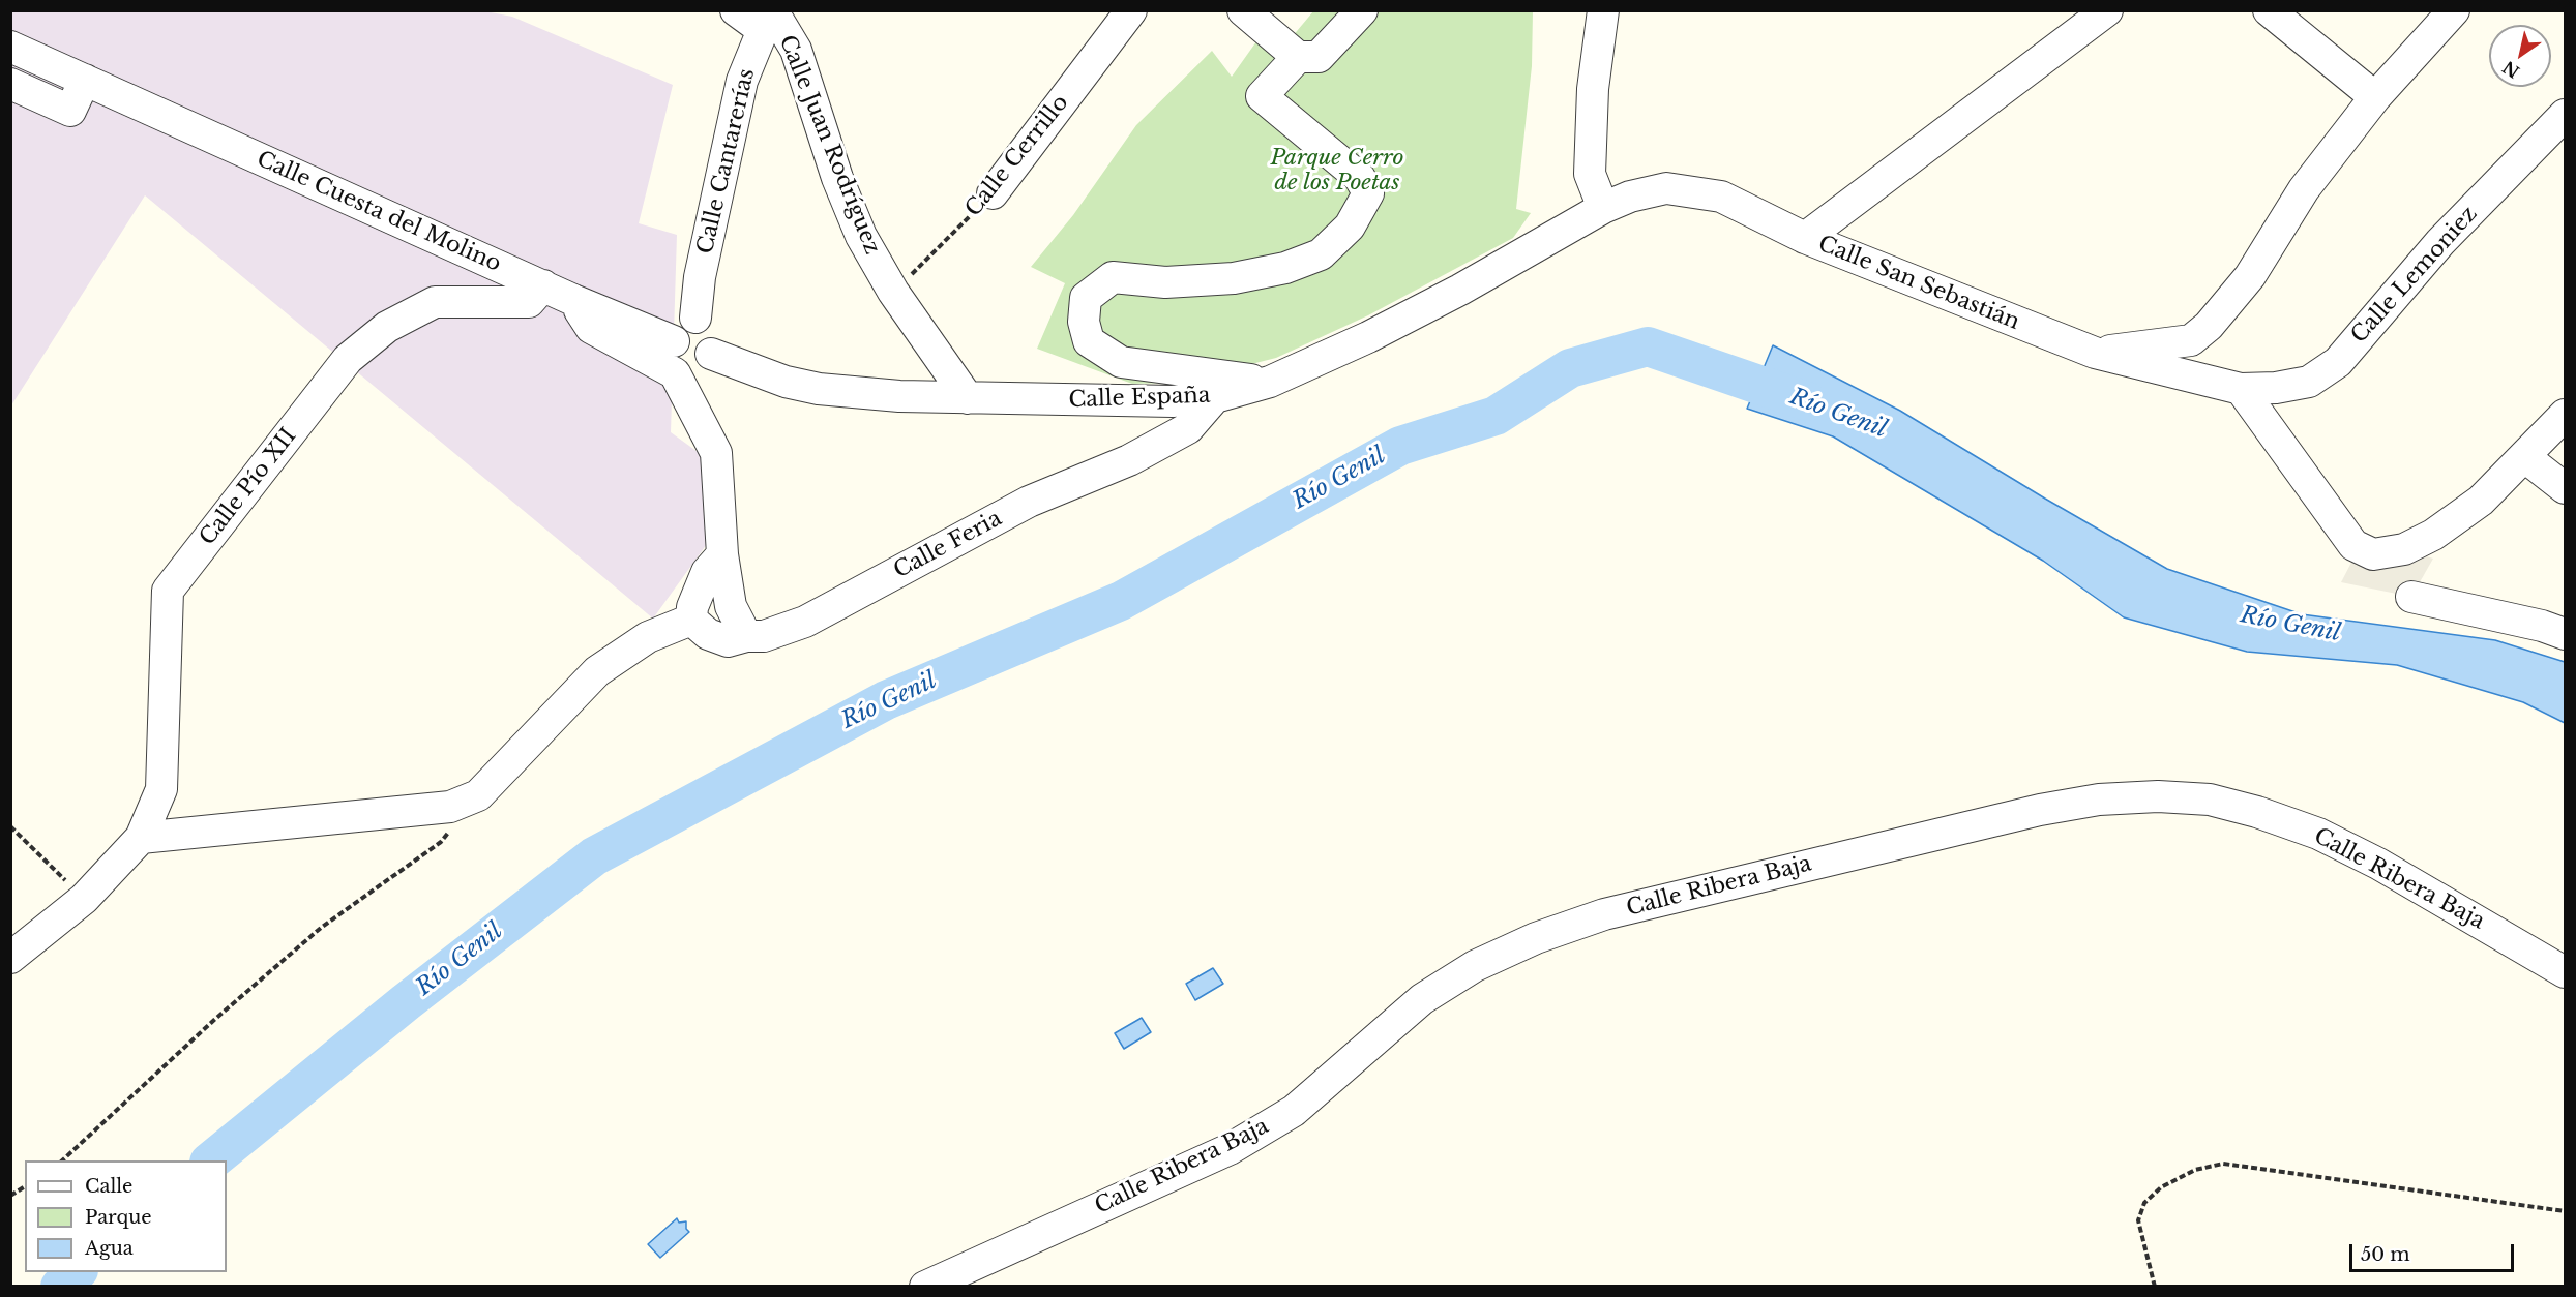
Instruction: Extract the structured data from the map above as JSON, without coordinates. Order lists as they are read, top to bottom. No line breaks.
{"streets":{"street":["Calle Juan Rodríguez","Calle Cerrillo","Calle Cantarerías","Calle Cuesta del Molino","Calle Lemoniez","Calle San Sebastián","Calle España","Calle Pío XII","Calle Feria","Calle Ribera Baja"]},"crossings":[["Calle Juan Rodríguez","Calle Cerrillo"],["Calle Juan Rodríguez","Calle Cantarerías"],["Calle Juan Rodríguez","Calle España"],["Calle Cantarerías","Calle Cuesta del Molino"],["Calle Cantarerías","Calle España"],["Calle Cuesta del Molino","Calle España"],["Calle Cuesta del Molino","Calle Pío XII"],["Calle Lemoniez","Calle San Sebastián"],["Calle San Sebastián","Calle España"],["Calle España","Calle Feria"]],"water":["Río Genil"],"parks":["Parque Cerro de los Poetas"],"legend":["Calle","Parque","Agua"],"scale_bar":"50 m","north":"bottom left"}
